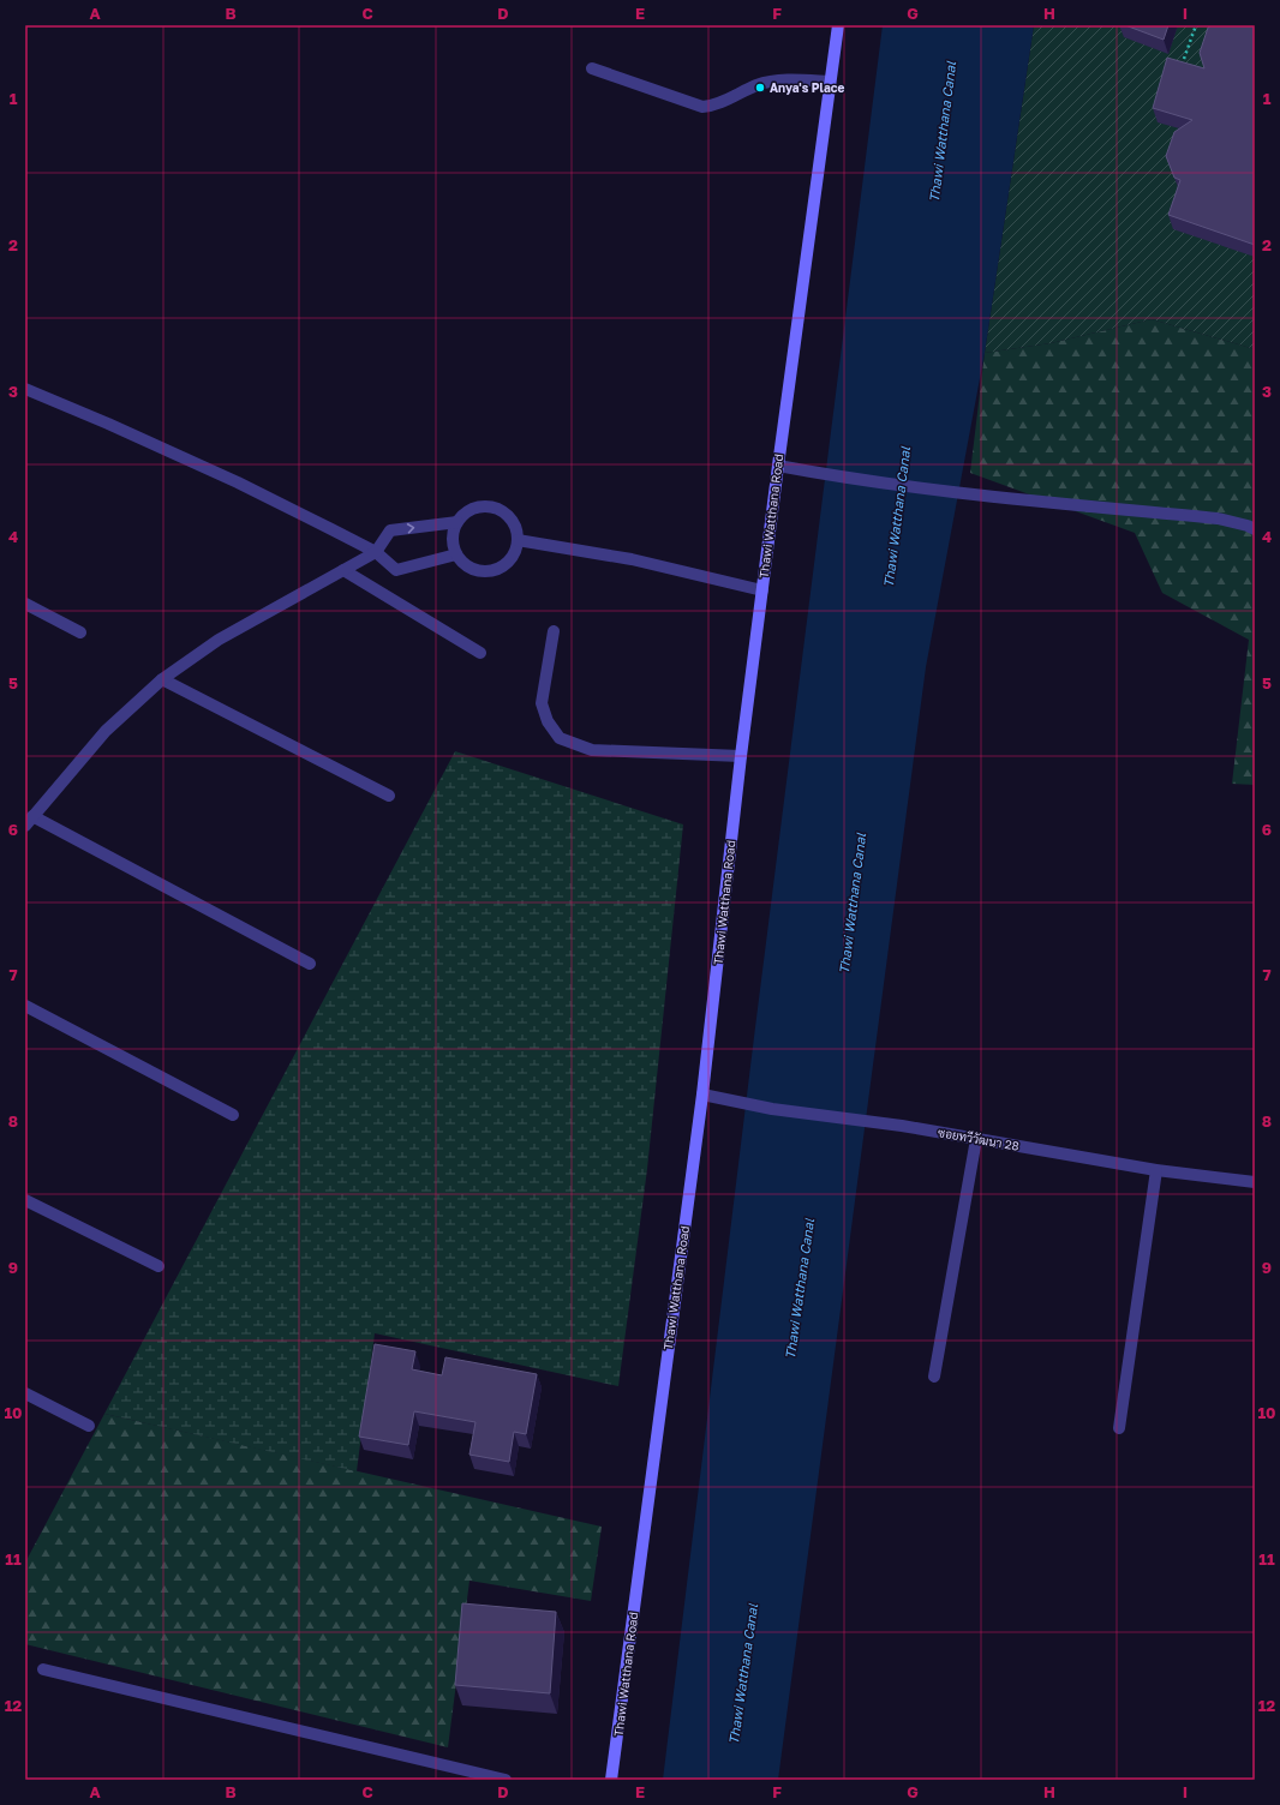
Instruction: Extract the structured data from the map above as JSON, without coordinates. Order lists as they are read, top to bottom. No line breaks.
{"streets":{"main road":["Thawi Watthana Road"],"street":["ซอยทวีวัฒนา 28"]},"crossings":[["Thawi Watthana Road","ซอยทวีวัฒนา 28"]],"water":["Thawi Watthana Canal"],"places":["Anya's Place"],"grid":{"columns":["A","B","C","D","E","F","G","H","I"],"rows":["1","2","3","4","5","6","7","8","9","10","11","12"]}}
